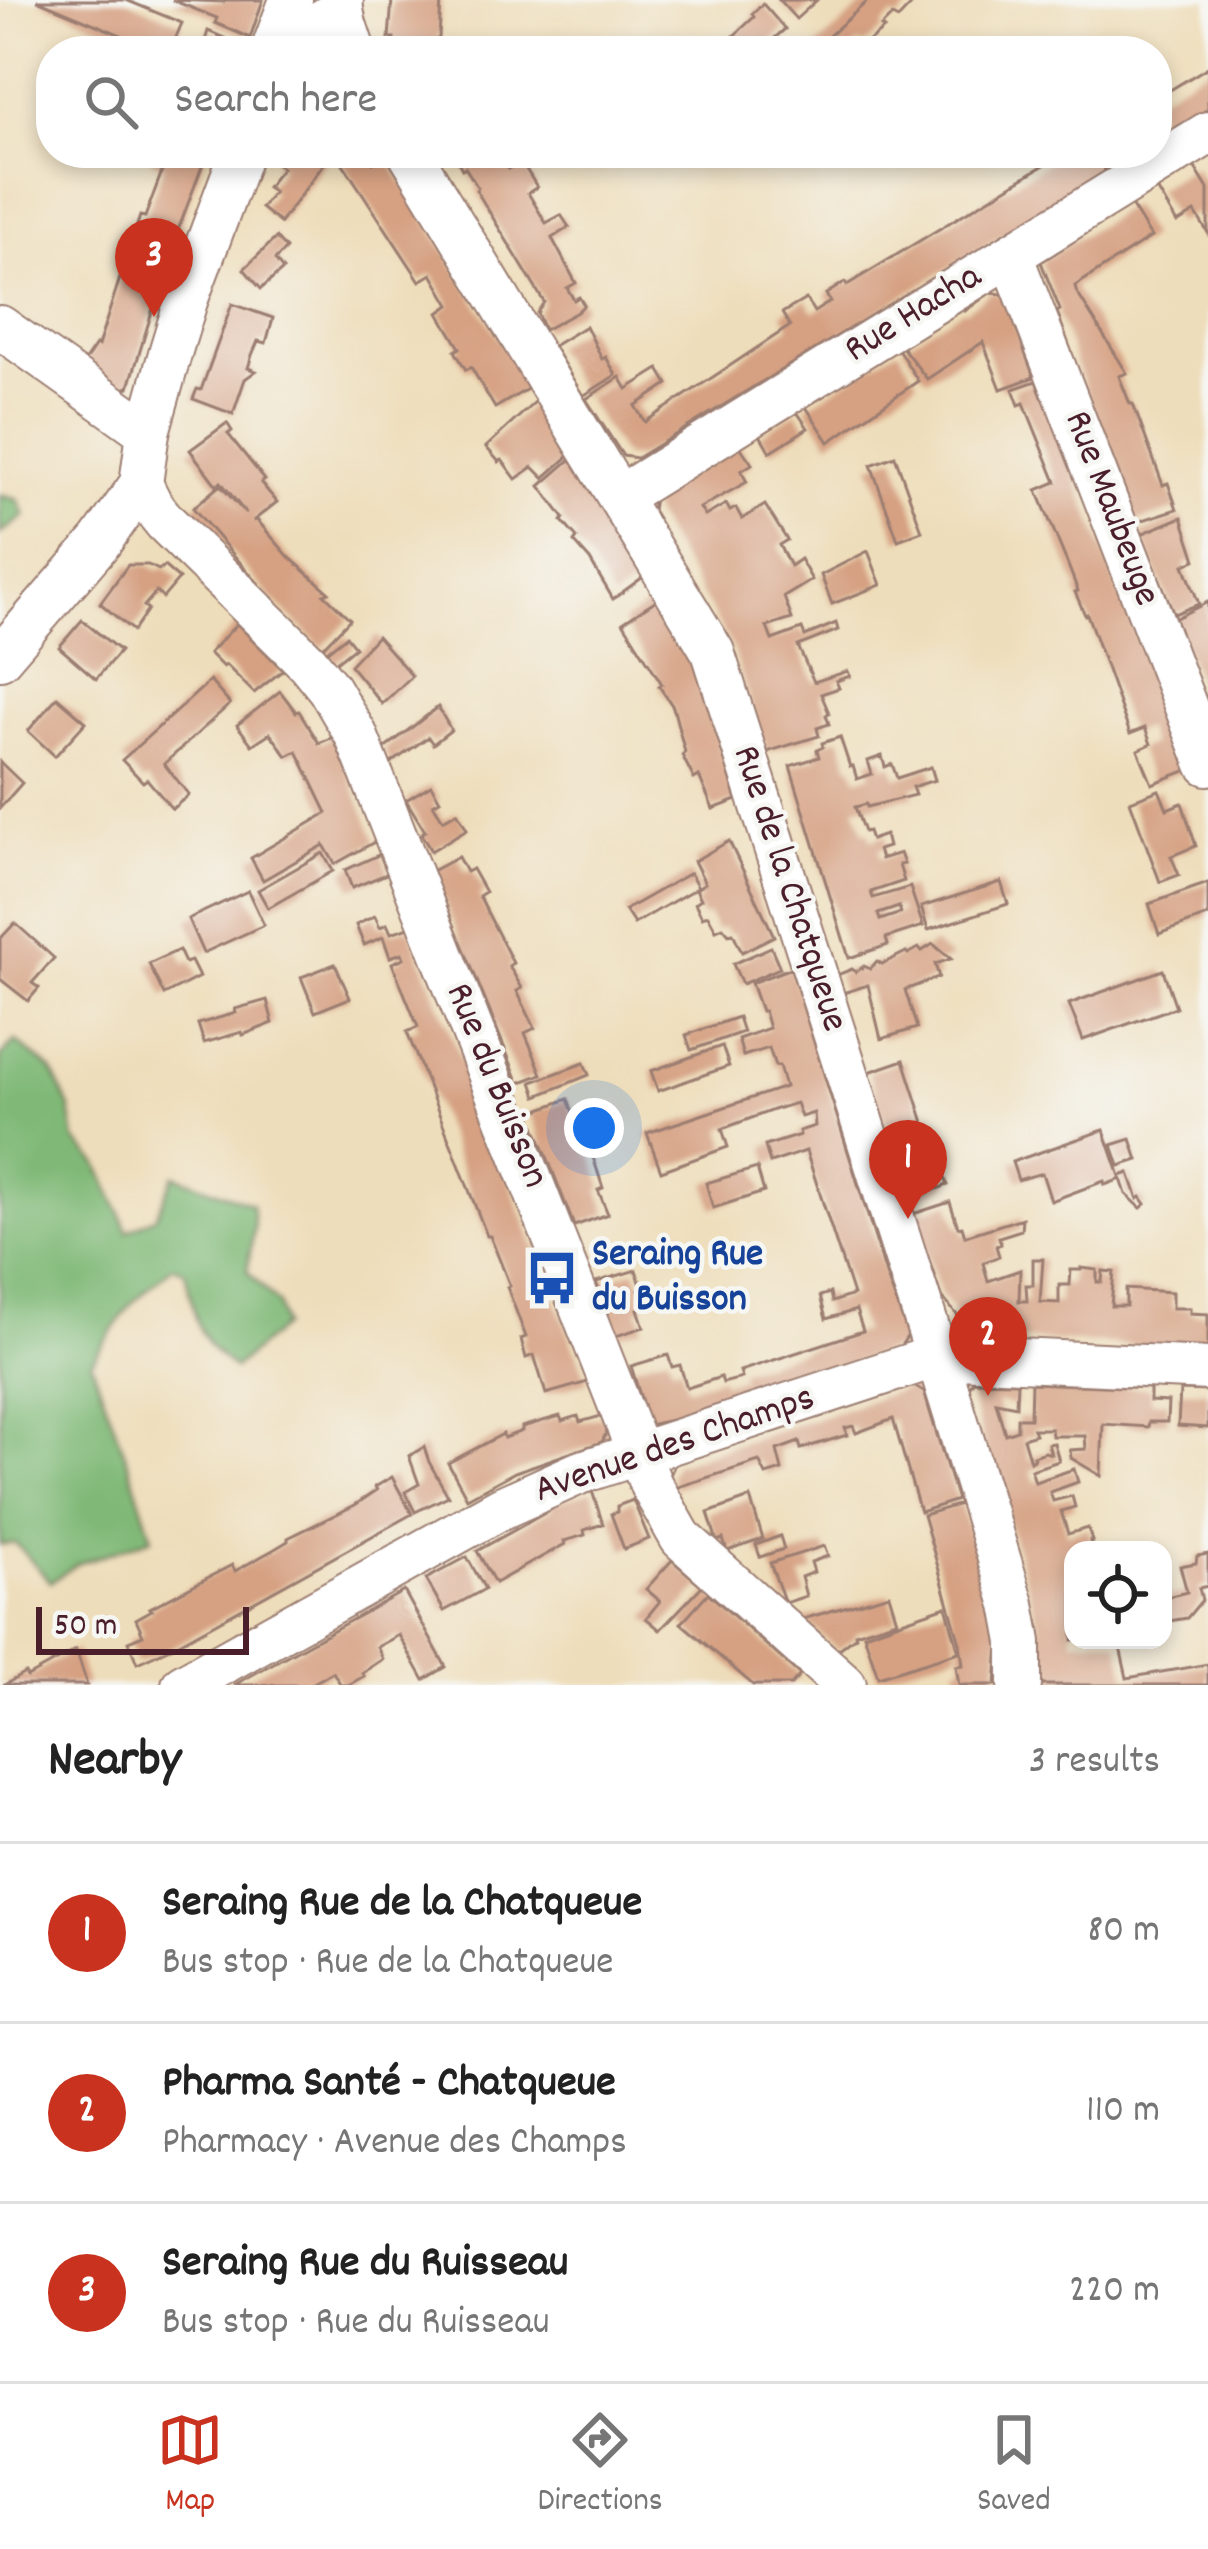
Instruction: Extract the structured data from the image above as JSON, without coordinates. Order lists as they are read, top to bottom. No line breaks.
{"streets":{"street":["Rue Hacha","Rue Maubeuge","Rue de la Chatqueue","Rue du Buisson","Avenue des Champs"]},"crossings":[["Rue Hacha","Rue Maubeuge"],["Rue Hacha","Rue de la Chatqueue"],["Rue de la Chatqueue","Avenue des Champs"],["Rue du Buisson","Avenue des Champs"]],"places":{"bus stop":["Seraing Rue du Buisson"]},"scale_bar":"50 m","page":{"search":"Search here","pins":["3","1","2"],"scale":"50 m","heading":["Nearby","3 results"],"list":[{"mark":"1","name":"Seraing Rue de la Chatqueue","note":"Bus stop · Rue de la Chatqueue","value":"80 m"},{"mark":"2","name":"Pharma Santé - Chatqueue","note":"Pharmacy · Avenue des Champs","value":"110 m"},{"mark":"3","name":"Seraing Rue du Ruisseau","note":"Bus stop · Rue du Ruisseau","value":"220 m"}],"nav":["Map","Directions","Saved"]}}
